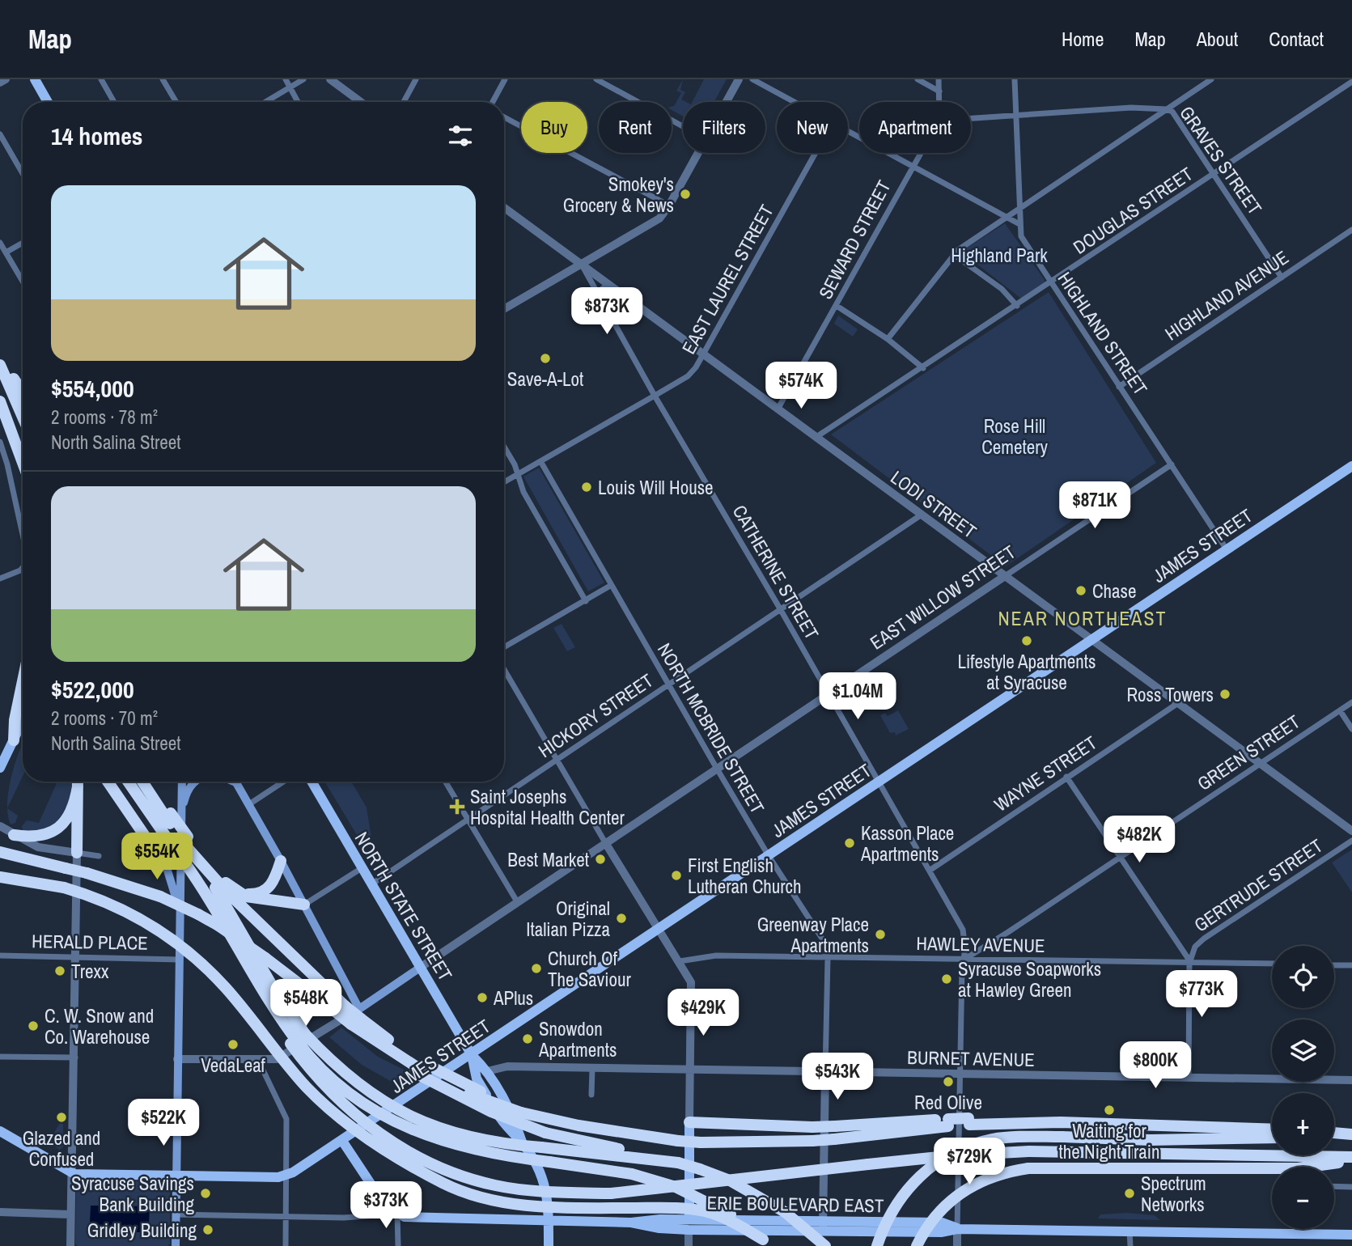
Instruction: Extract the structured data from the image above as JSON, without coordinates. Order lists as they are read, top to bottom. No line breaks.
{"streets":{"main road":["JAMES STREET","EAST WILLOW STREET","NORTH STATE STREET","ERIE BOULEVARD EAST"],"street":["GRAVES STREET","DOUGLAS STREET","SEWARD STREET","EAST LAUREL STREET","HIGHLAND AVENUE","HIGHLAND STREET","LODI STREET","CATHERINE STREET","HICKORY STREET","NORTH MCBRIDE STREET","GREEN STREET","WAYNE STREET","GERTRUDE STREET","HERALD PLACE","HAWLEY AVENUE","BURNET AVENUE"]},"crossings":[["GRAVES STREET","DOUGLAS STREET"],["GRAVES STREET","HIGHLAND AVENUE"],["GRAVES STREET","HIGHLAND STREET"],["DOUGLAS STREET","HIGHLAND STREET"],["DOUGLAS STREET","LODI STREET"],["SEWARD STREET","LODI STREET"],["EAST LAUREL STREET","LODI STREET"],["EAST LAUREL STREET","CATHERINE STREET"],["EAST LAUREL STREET","NORTH MCBRIDE STREET"],["HIGHLAND AVENUE","HIGHLAND STREET"],["HIGHLAND STREET","JAMES STREET"],["HIGHLAND STREET","EAST WILLOW STREET"],["LODI STREET","JAMES STREET"],["LODI STREET","CATHERINE STREET"],["LODI STREET","EAST WILLOW STREET"],["LODI STREET","HICKORY STREET"],["LODI STREET","GREEN STREET"],["LODI STREET","WAYNE STREET"],["JAMES STREET","CATHERINE STREET"],["JAMES STREET","NORTH MCBRIDE STREET"],["JAMES STREET","NORTH STATE STREET"],["CATHERINE STREET","EAST WILLOW STREET"],["CATHERINE STREET","HICKORY STREET"],["CATHERINE STREET","GREEN STREET"],["CATHERINE STREET","WAYNE STREET"],["CATHERINE STREET","HAWLEY AVENUE"],["CATHERINE STREET","BURNET AVENUE"],["CATHERINE STREET","ERIE BOULEVARD EAST"],["EAST WILLOW STREET","NORTH MCBRIDE STREET"],["EAST WILLOW STREET","NORTH STATE STREET"],["HICKORY STREET","NORTH MCBRIDE STREET"],["HICKORY STREET","NORTH STATE STREET"],["NORTH MCBRIDE STREET","HAWLEY AVENUE"],["NORTH MCBRIDE STREET","BURNET AVENUE"],["NORTH MCBRIDE STREET","ERIE BOULEVARD EAST"],["GREEN STREET","HAWLEY AVENUE"],["GERTRUDE STREET","HAWLEY AVENUE"],["NORTH STATE STREET","BURNET AVENUE"],["NORTH STATE STREET","ERIE BOULEVARD EAST"]],"districts":["NEAR NORTHEAST"],"parks":["Highland Park","Rose Hill Cemetery"],"places":{"other":["Smokey's Grocery & News","Save-A-Lot","Louis Will House","Chase","Lifestyle Apartments at Syracuse","Ross Towers","Kasson Place Apartments","Best Market","First English Lutheran Church","Original Italian Pizza","Greenway Place Apartments","Church Of The Saviour","Trexx","Syracuse Soapworks at Hawley Green","APlus","C. W. Snow and Co. Warehouse","Snowdon Apartments","VedaLeaf","Red Olive","Waiting for the Night Train","Glazed and Confused","Syracuse Savings Bank Building","Spectrum Networks","Gridley Building"],"health":["Saint Josephs Hospital Health Center"]},"page":{"header":"Map","nav":["Home","Map","About","Contact"],"chip":["Buy","Rent","Filters","New","Apartment"],"heading":"14 homes","list":[{"name":"$554,000","note":"2 rooms · 78 m² · North Salina Street"},{"name":"$522,000","note":"2 rooms · 70 m² · North Salina Street"}],"price":["$873K","$574K","$871K","$1.04M","$482K","$554K","$773K","$548K","$429K","$800K","$543K","$522K","$729K","$373K"],"map_buttons":["+","−"]}}
